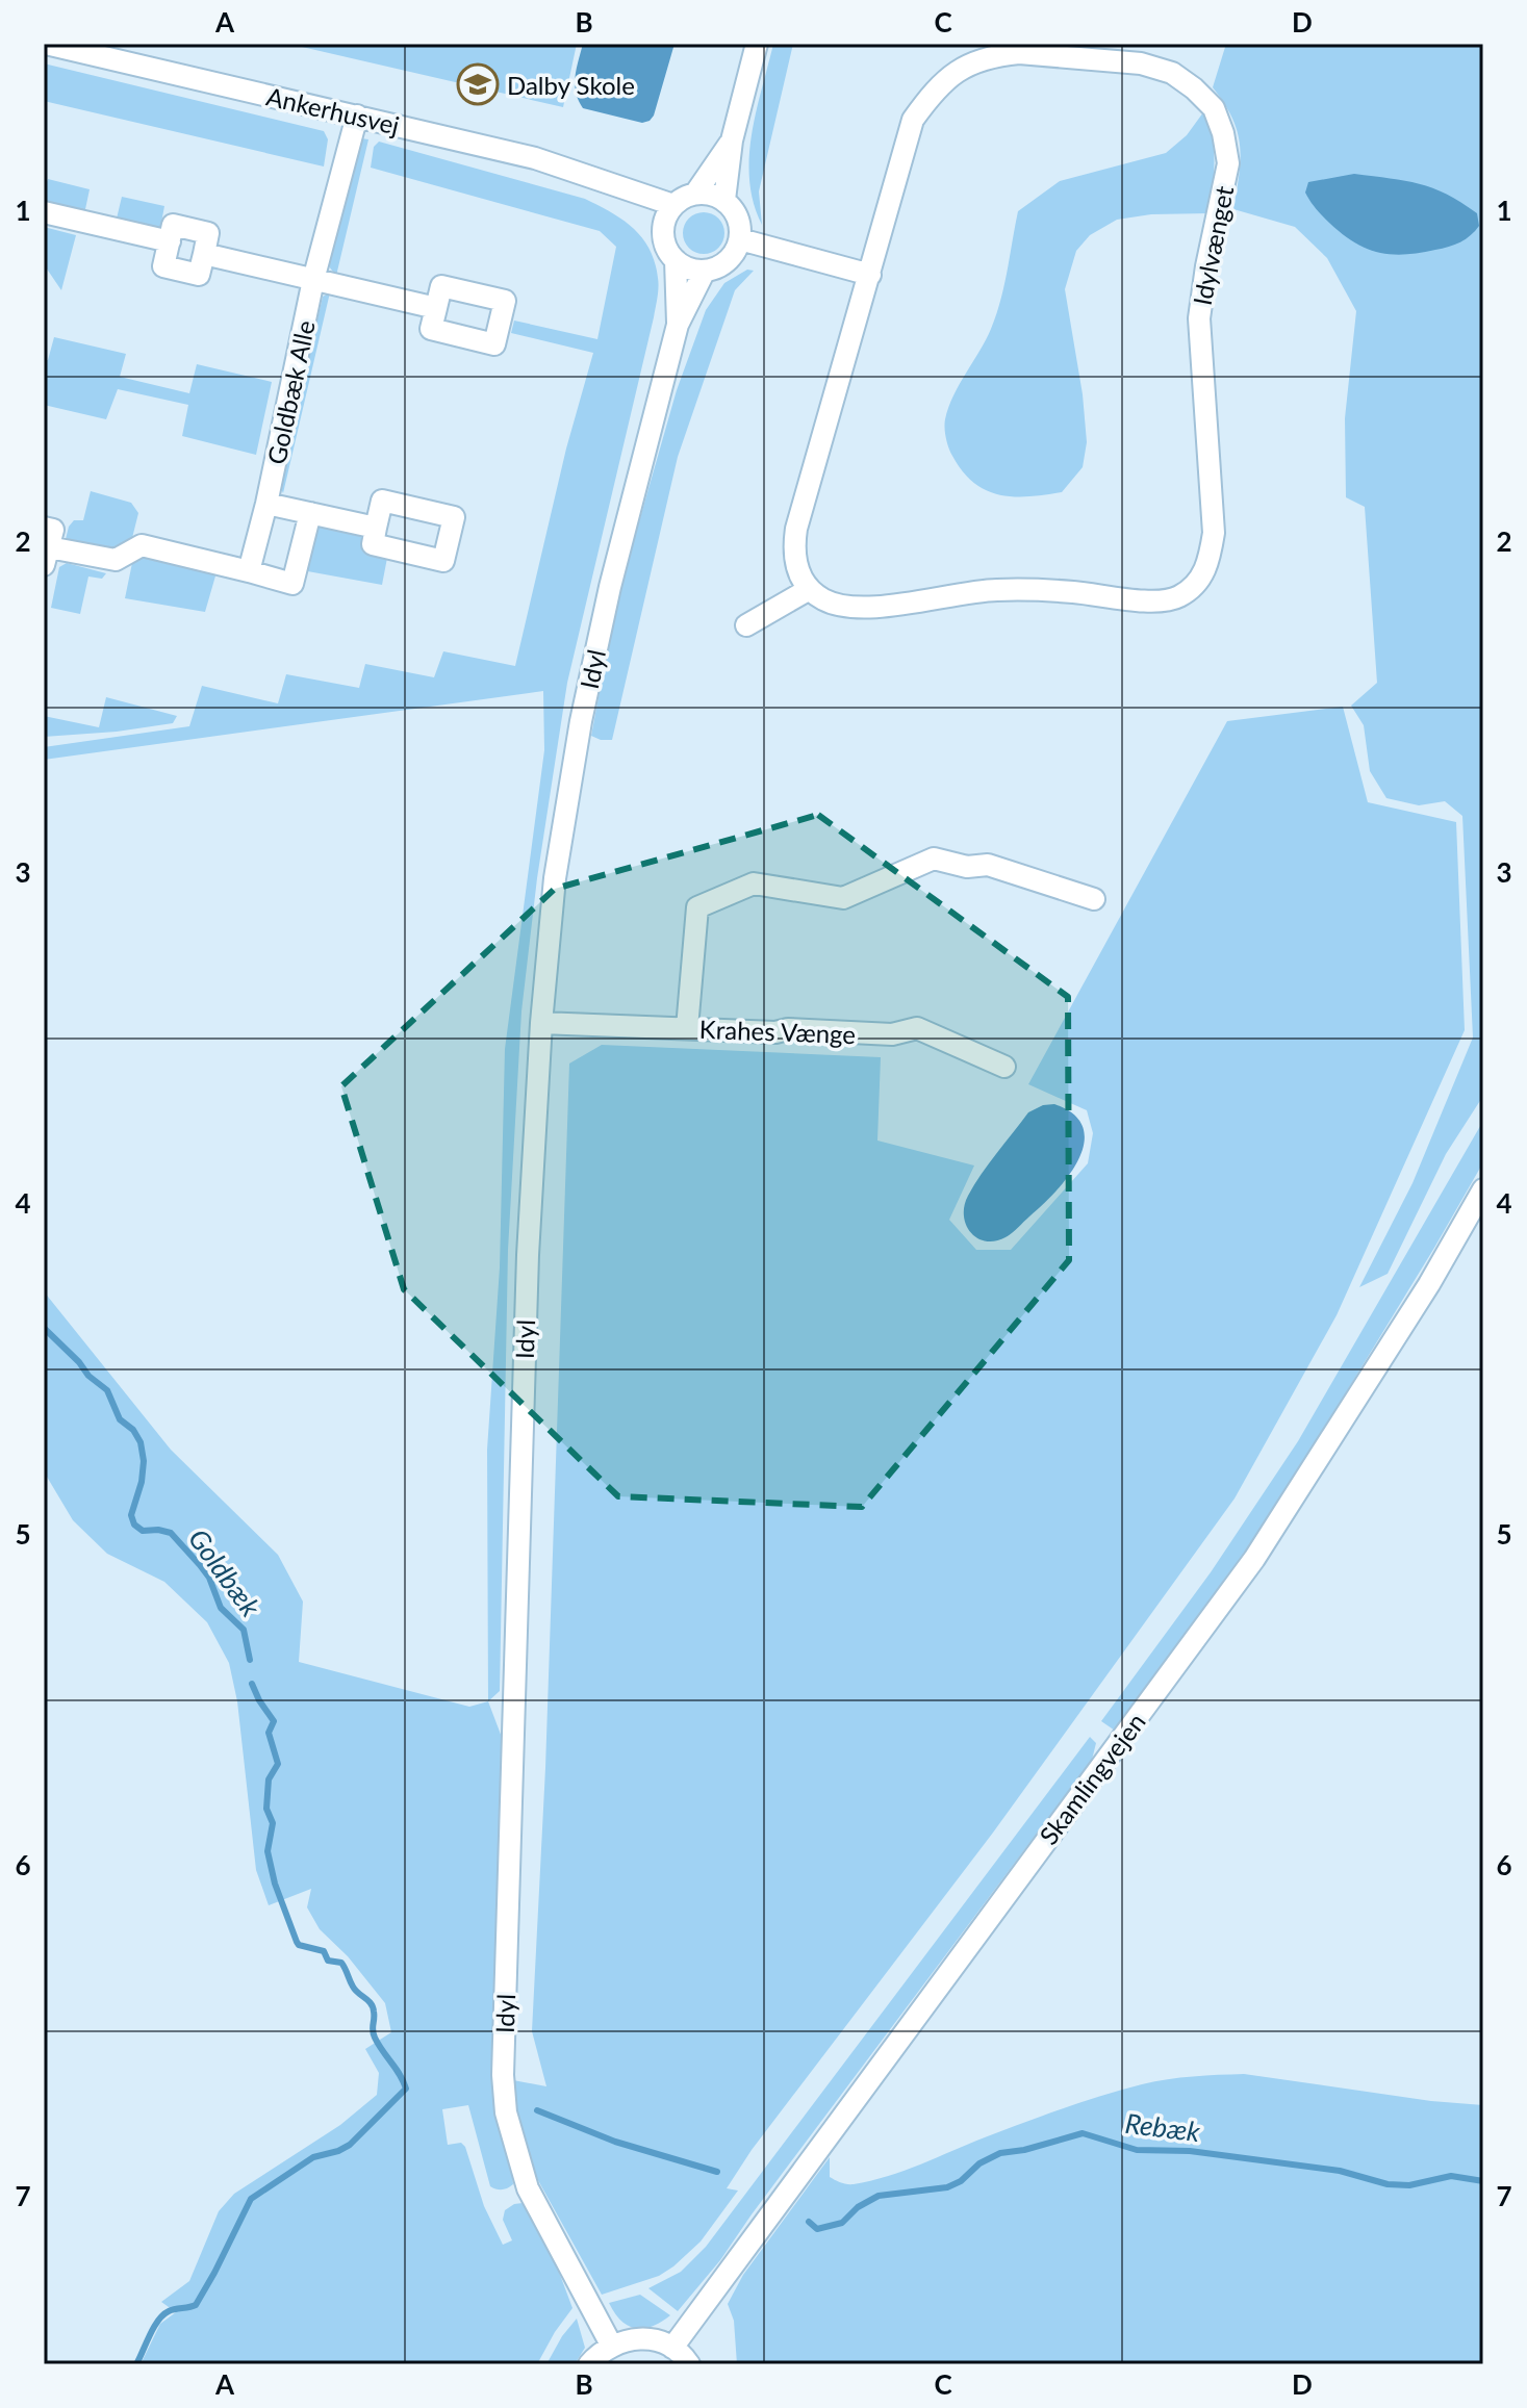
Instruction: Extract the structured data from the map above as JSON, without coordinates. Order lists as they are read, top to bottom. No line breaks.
{"streets":{"street":["Ankerhusvej","Idylvænget","Goldbæk Alle","Idyl","Krahes Vænge","Skamlingvejen"]},"crossings":[["Ankerhusvej","Goldbæk Alle"],["Ankerhusvej","Idyl"],["Idyl","Krahes Vænge"]],"water":["Goldbæk","Rebæk"],"places":{"school or university":["Dalby Skole"]},"grid":{"columns":["A","B","C","D"],"rows":["1","2","3","4","5","6","7"]}}
